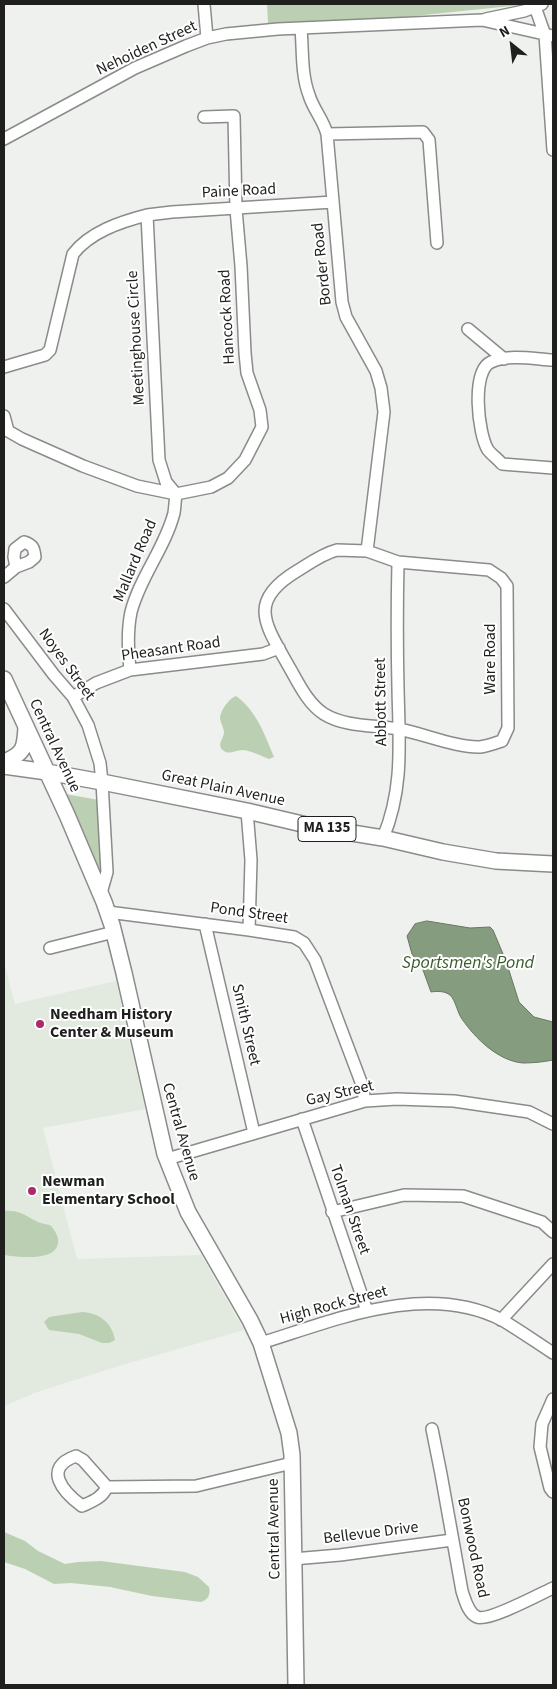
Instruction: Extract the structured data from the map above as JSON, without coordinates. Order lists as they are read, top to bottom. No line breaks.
{"streets":{"main road":["Central Avenue","Great Plain Avenue","MA 135"],"street":["Nehoiden Street","Paine Road","Border Road","Hancock Road","Meetinghouse Circle","Mallard Road","Pheasant Road","Ware Road","Noyes Street","Abbott Street","Pond Street","Smith Street","Gay Street","Tolman Street","High Rock Street","Bellevue Drive","Bonwood Road"]},"crossings":[["Nehoiden Street","Border Road"],["Paine Road","Border Road"],["Paine Road","Hancock Road"],["Paine Road","Meetinghouse Circle"],["Border Road","Ware Road"],["Hancock Road","Meetinghouse Circle"],["Hancock Road","Mallard Road"],["Meetinghouse Circle","Mallard Road"],["Mallard Road","Pheasant Road"],["Pheasant Road","Ware Road"],["Pheasant Road","Noyes Street"],["Ware Road","Abbott Street"],["Noyes Street","Central Avenue"],["Noyes Street","Great Plain Avenue"],["Abbott Street","Great Plain Avenue"],["Central Avenue","Great Plain Avenue"],["Central Avenue","Pond Street"],["Central Avenue","Gay Street"],["Central Avenue","High Rock Street"],["Central Avenue","Bellevue Drive"],["Pond Street","Smith Street"],["Pond Street","Gay Street"],["Smith Street","Gay Street"],["Gay Street","Tolman Street"],["Tolman Street","High Rock Street"],["Bellevue Drive","Bonwood Road"]],"water":["Sportsmen's Pond"],"places":["Needham History Center & Museum","Newman Elementary School"],"north":"top left"}
